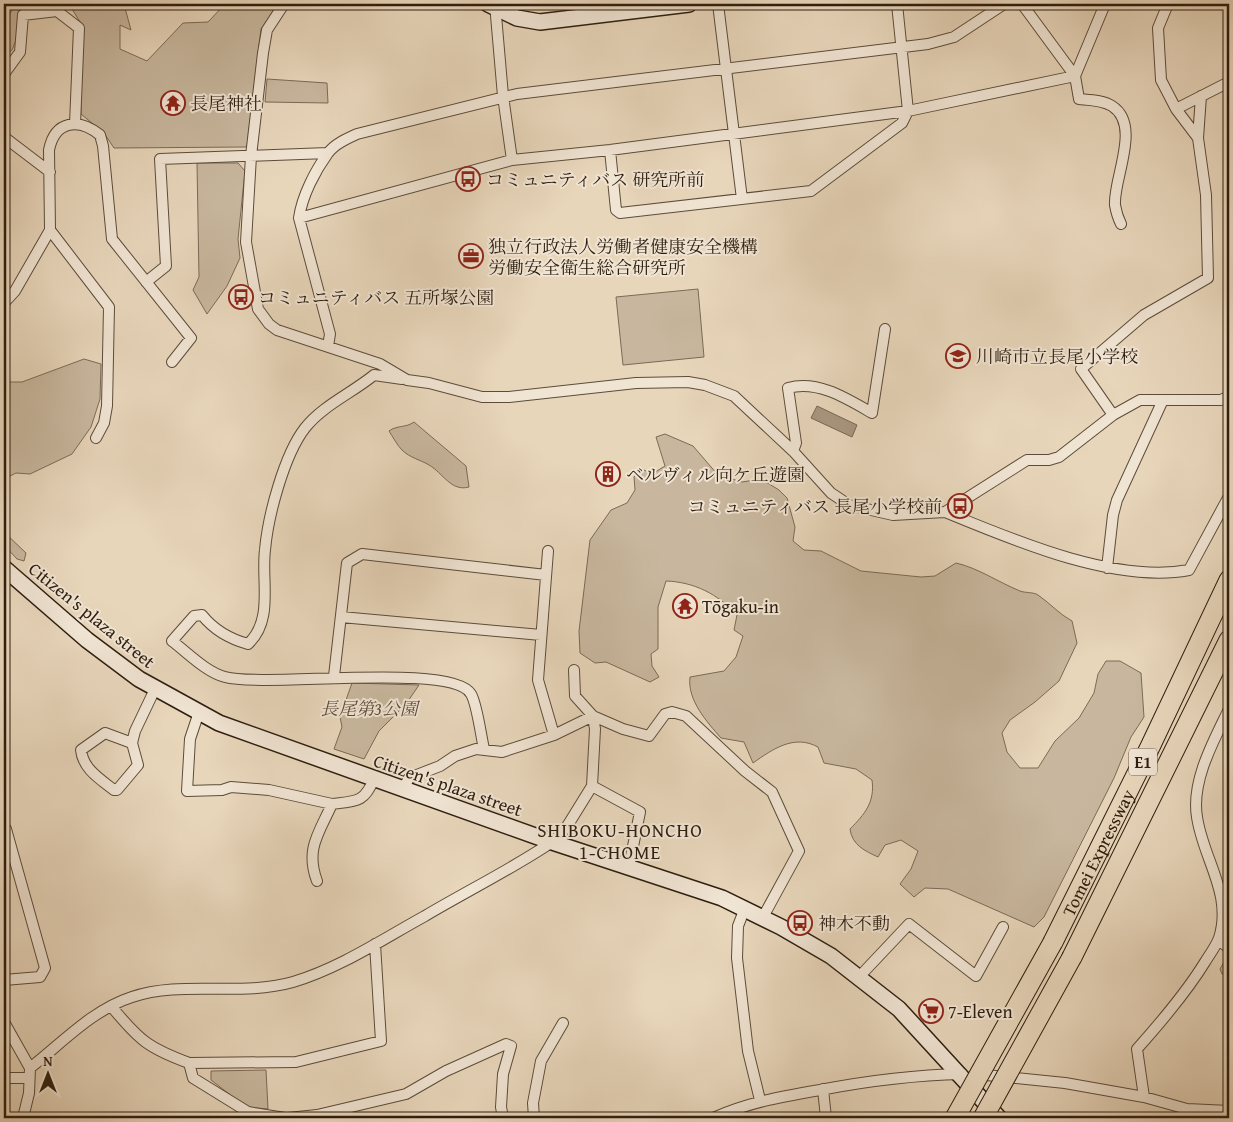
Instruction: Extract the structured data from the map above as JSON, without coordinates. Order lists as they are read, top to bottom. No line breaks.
{"streets":{"highway":["E1","Tomei Expressway"],"street":["Citizen's plaza street"]},"districts":["SHIBOKU-HONCHO 1-CHOME"],"parks":["長尾第3公園"],"places":{"temple":["長尾神社","Tо̄gaku-in"],"bus stop":["コミュニティバス 研究所前","コミュニティバス 五所塚公園","コミュニティバス 長尾小学校前","神木不動"],"office":["独立行政法人労働者健康安全機構 労働安全衛生総合研究所"],"school or university":["川崎市立長尾小学校"],"building":["ベルヴィル向ケ丘遊園"],"supermarket":["7-Eleven"]},"north":"top"}
